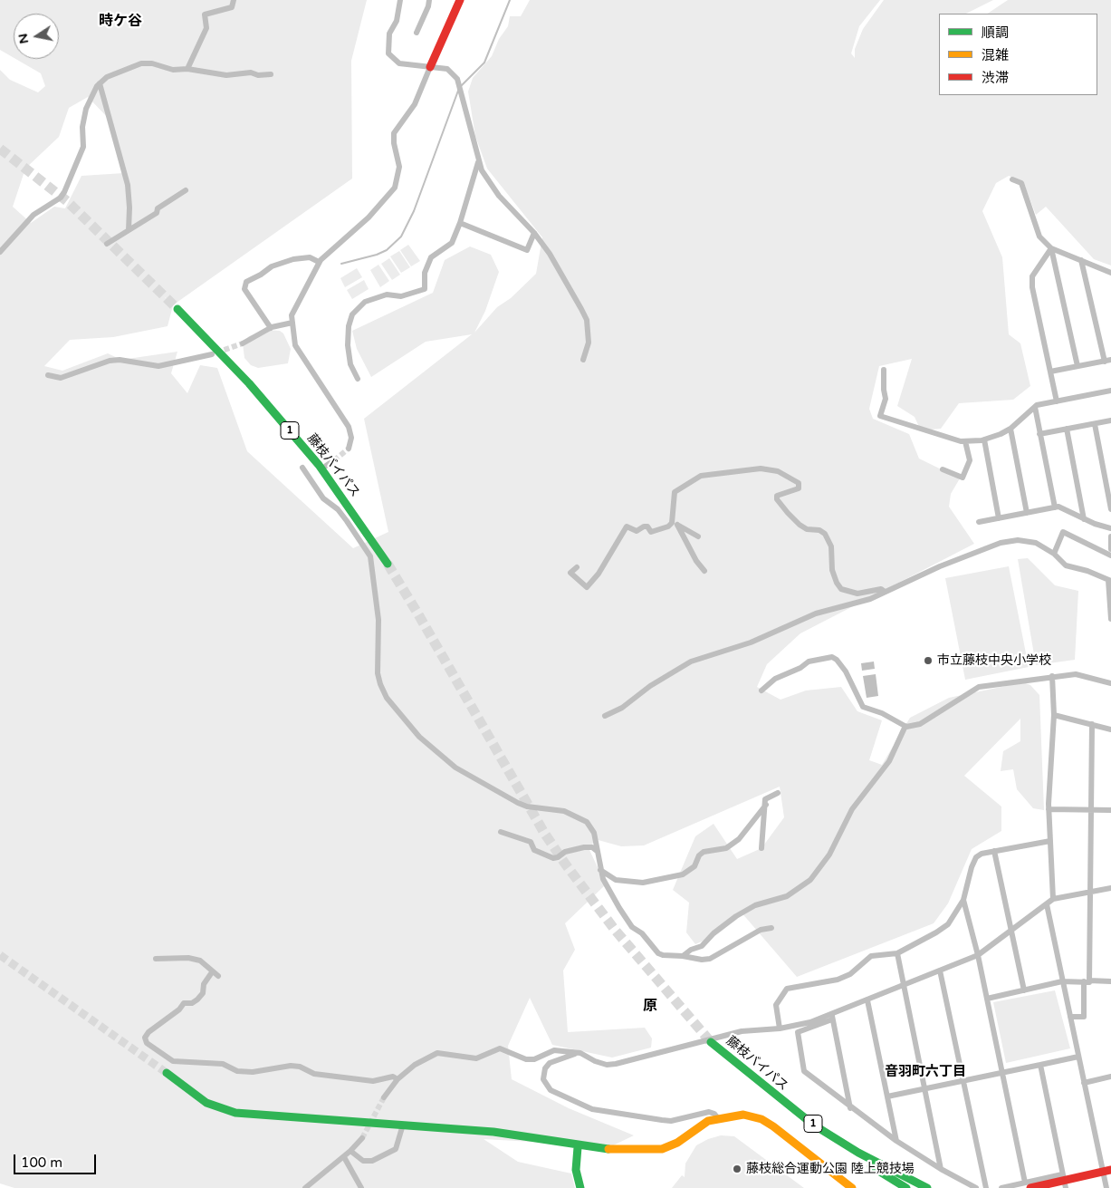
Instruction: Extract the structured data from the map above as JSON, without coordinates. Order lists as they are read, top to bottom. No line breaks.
{"streets":{"main road":["1","藤枝バイパス"]},"districts":["時ケ谷","原","音羽町六丁目"],"places":["市立藤枝中央小学校","藤枝総合運動公園 陸上競技場"],"legend":["順調","混雑","渋滞"],"scale_bar":"100 m","north":"left"}
